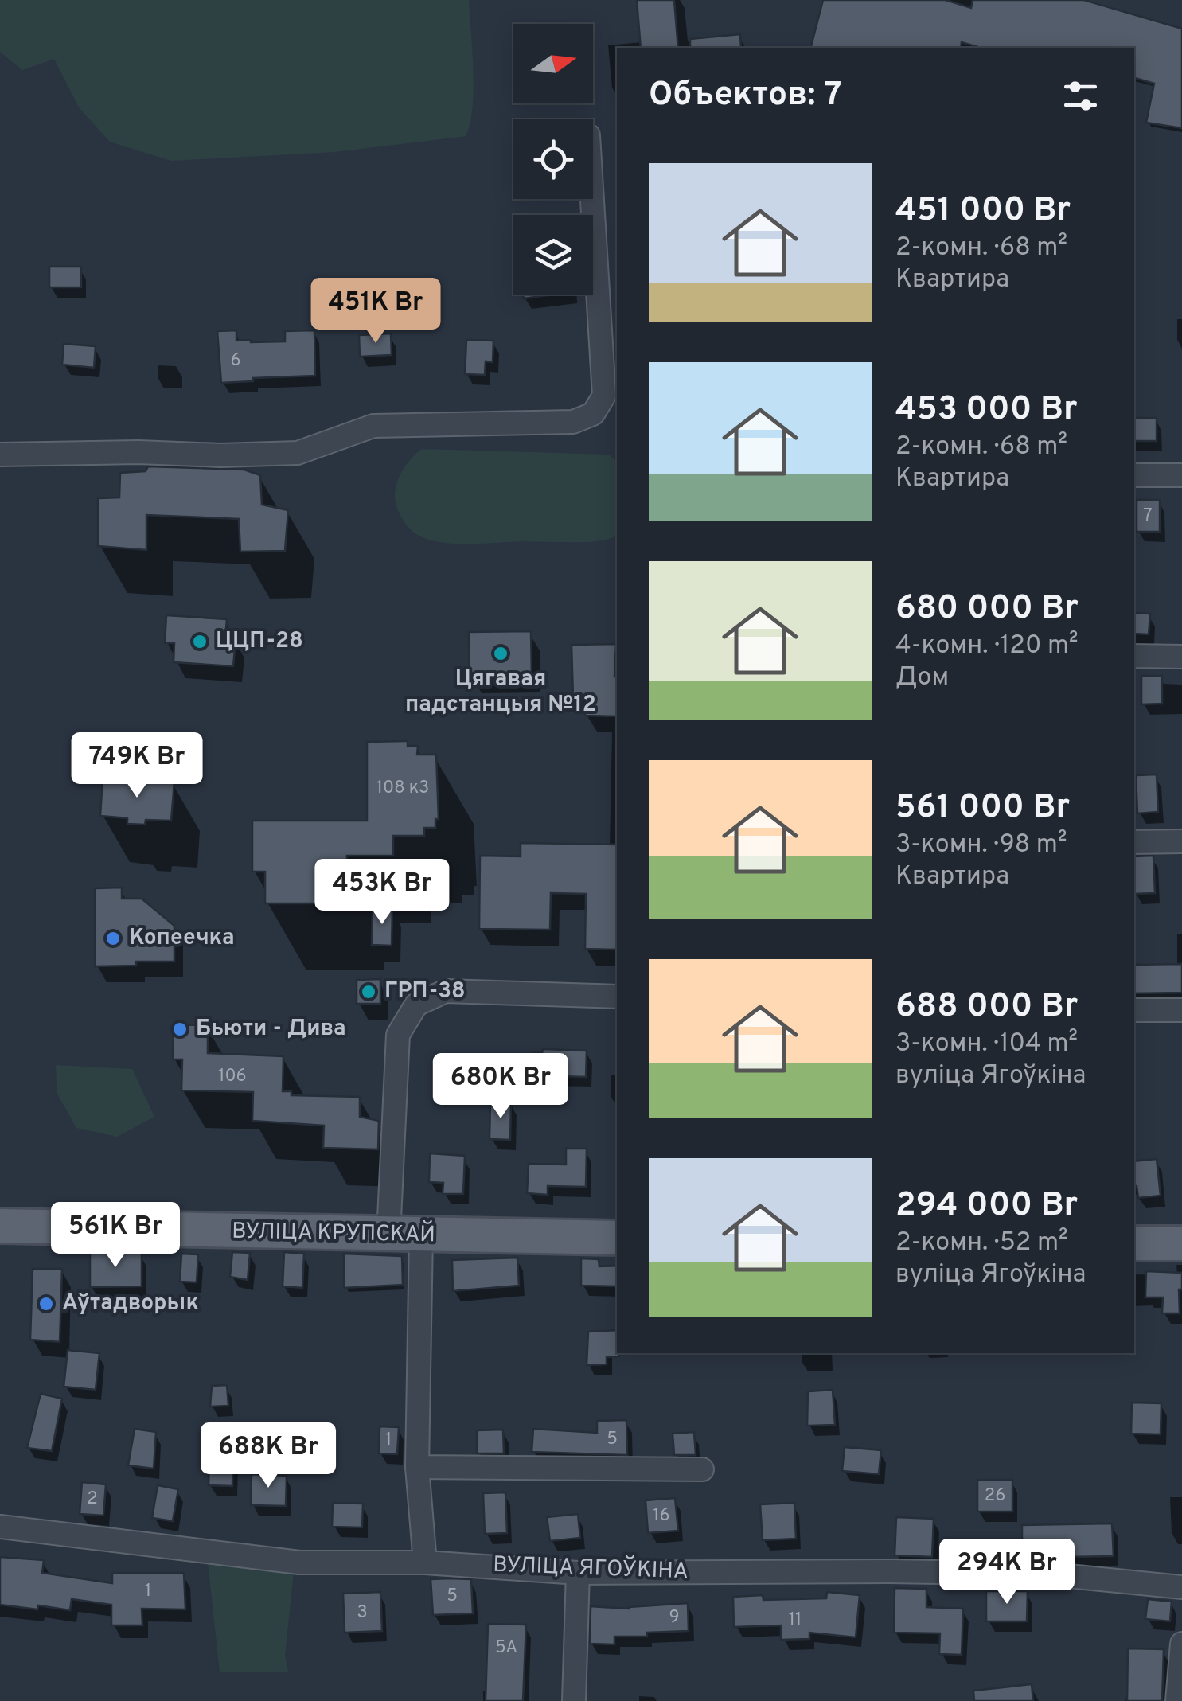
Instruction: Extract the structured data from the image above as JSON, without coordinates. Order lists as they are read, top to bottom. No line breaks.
{"streets":{"main road":["ВУЛІЦА КРУПСКАЙ"],"street":["ВУЛІЦА ЯГОЎКІНА"]},"places":["ЦЦП-28","Цягавая падстанцыя №12","Копеечка","ГРП-38","Бьюти - Дива","Аўтадворык"],"house_numbers":["6","7","108 к3","106","5","1","26","2","16","1","5","3","9","11","5А"],"north":"right","page":{"heading":"Объектов: 7","list":[{"name":"451 000 Br","note":"2-комн. · 68 m² · Квартира"},{"name":"453 000 Br","note":"2-комн. · 68 m² · Квартира"},{"name":"680 000 Br","note":"4-комн. · 120 m² · Дом"},{"name":"561 000 Br","note":"3-комн. · 98 m² · Квартира"},{"name":"688 000 Br","note":"3-комн. · 104 m² · вуліца Ягоўкіна"},{"name":"294 000 Br","note":"2-комн. · 52 m² · вуліца Ягоўкіна"}],"price":["451K Br","749K Br","453K Br","680K Br","561K Br","688K Br","294K Br"]}}
